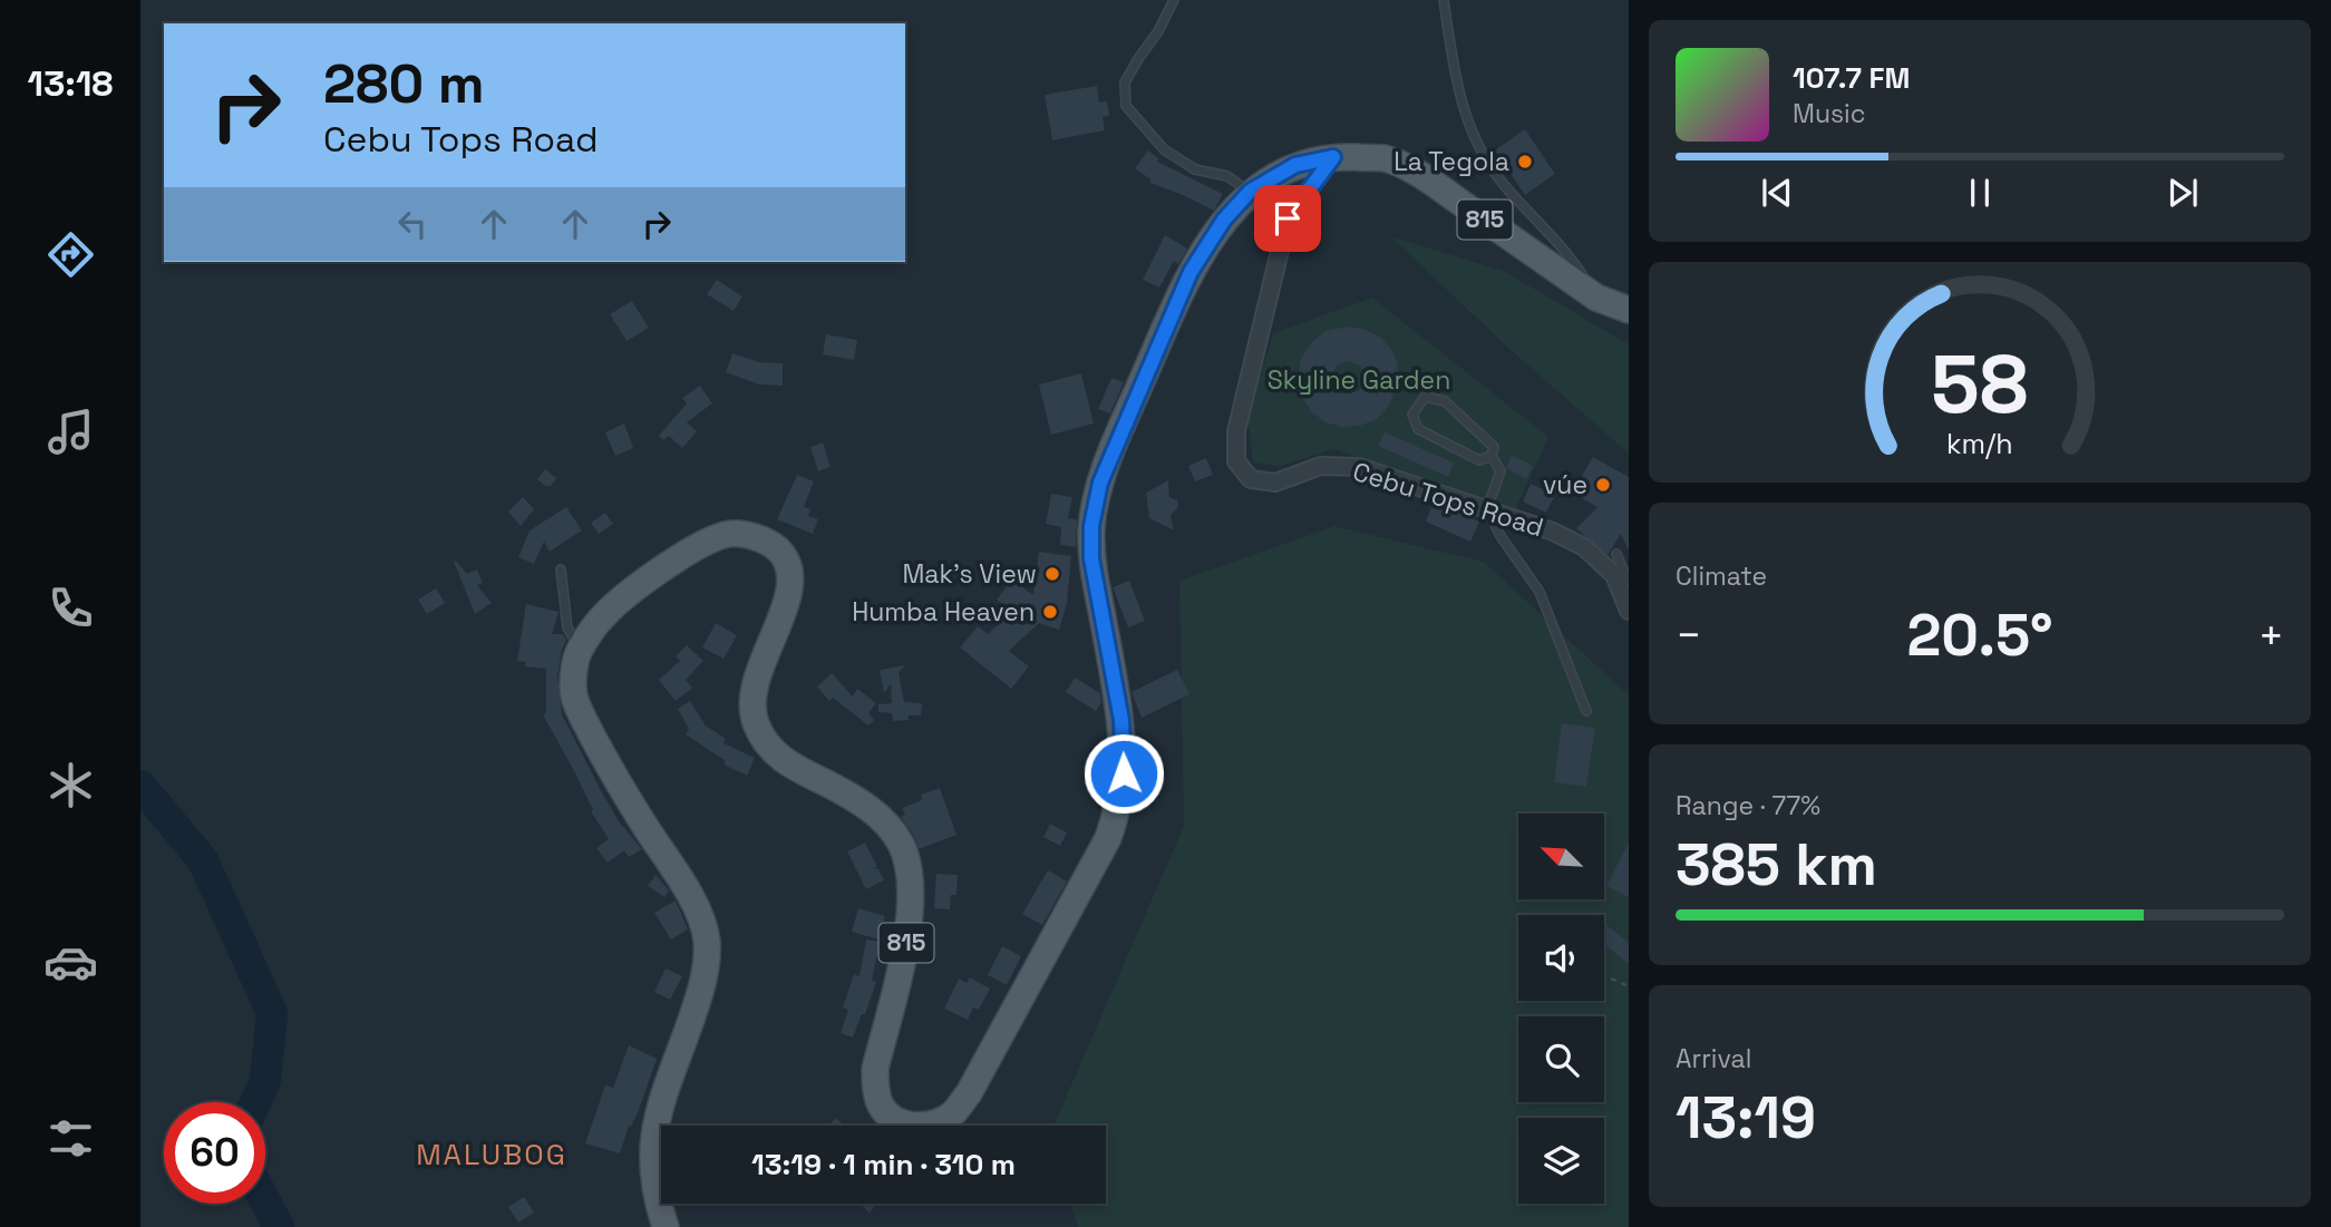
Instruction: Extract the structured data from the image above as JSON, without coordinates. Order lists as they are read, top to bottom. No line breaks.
{"streets":{"main road":["815"],"street":["Cebu Tops Road"]},"crossings":[["815","Cebu Tops Road"]],"districts":["MALUBOG"],"parks":["Skyline Garden"],"places":["La Tegola","vúe","Mak's View","Humba Heaven"],"north":"top left","page":{"tabs":"13:18","turn":["280 m","Cebu Tops Road"],"song":["107.7 FM","Music"],"tile":["Climate",["Range · 77%","385 km"],["Arrival","13:19"]],"heat":["−","20.5°","+"],"limit":"60","trip":"13:19 · 1 min · 310 m","gauge":["58","km/h"]}}
